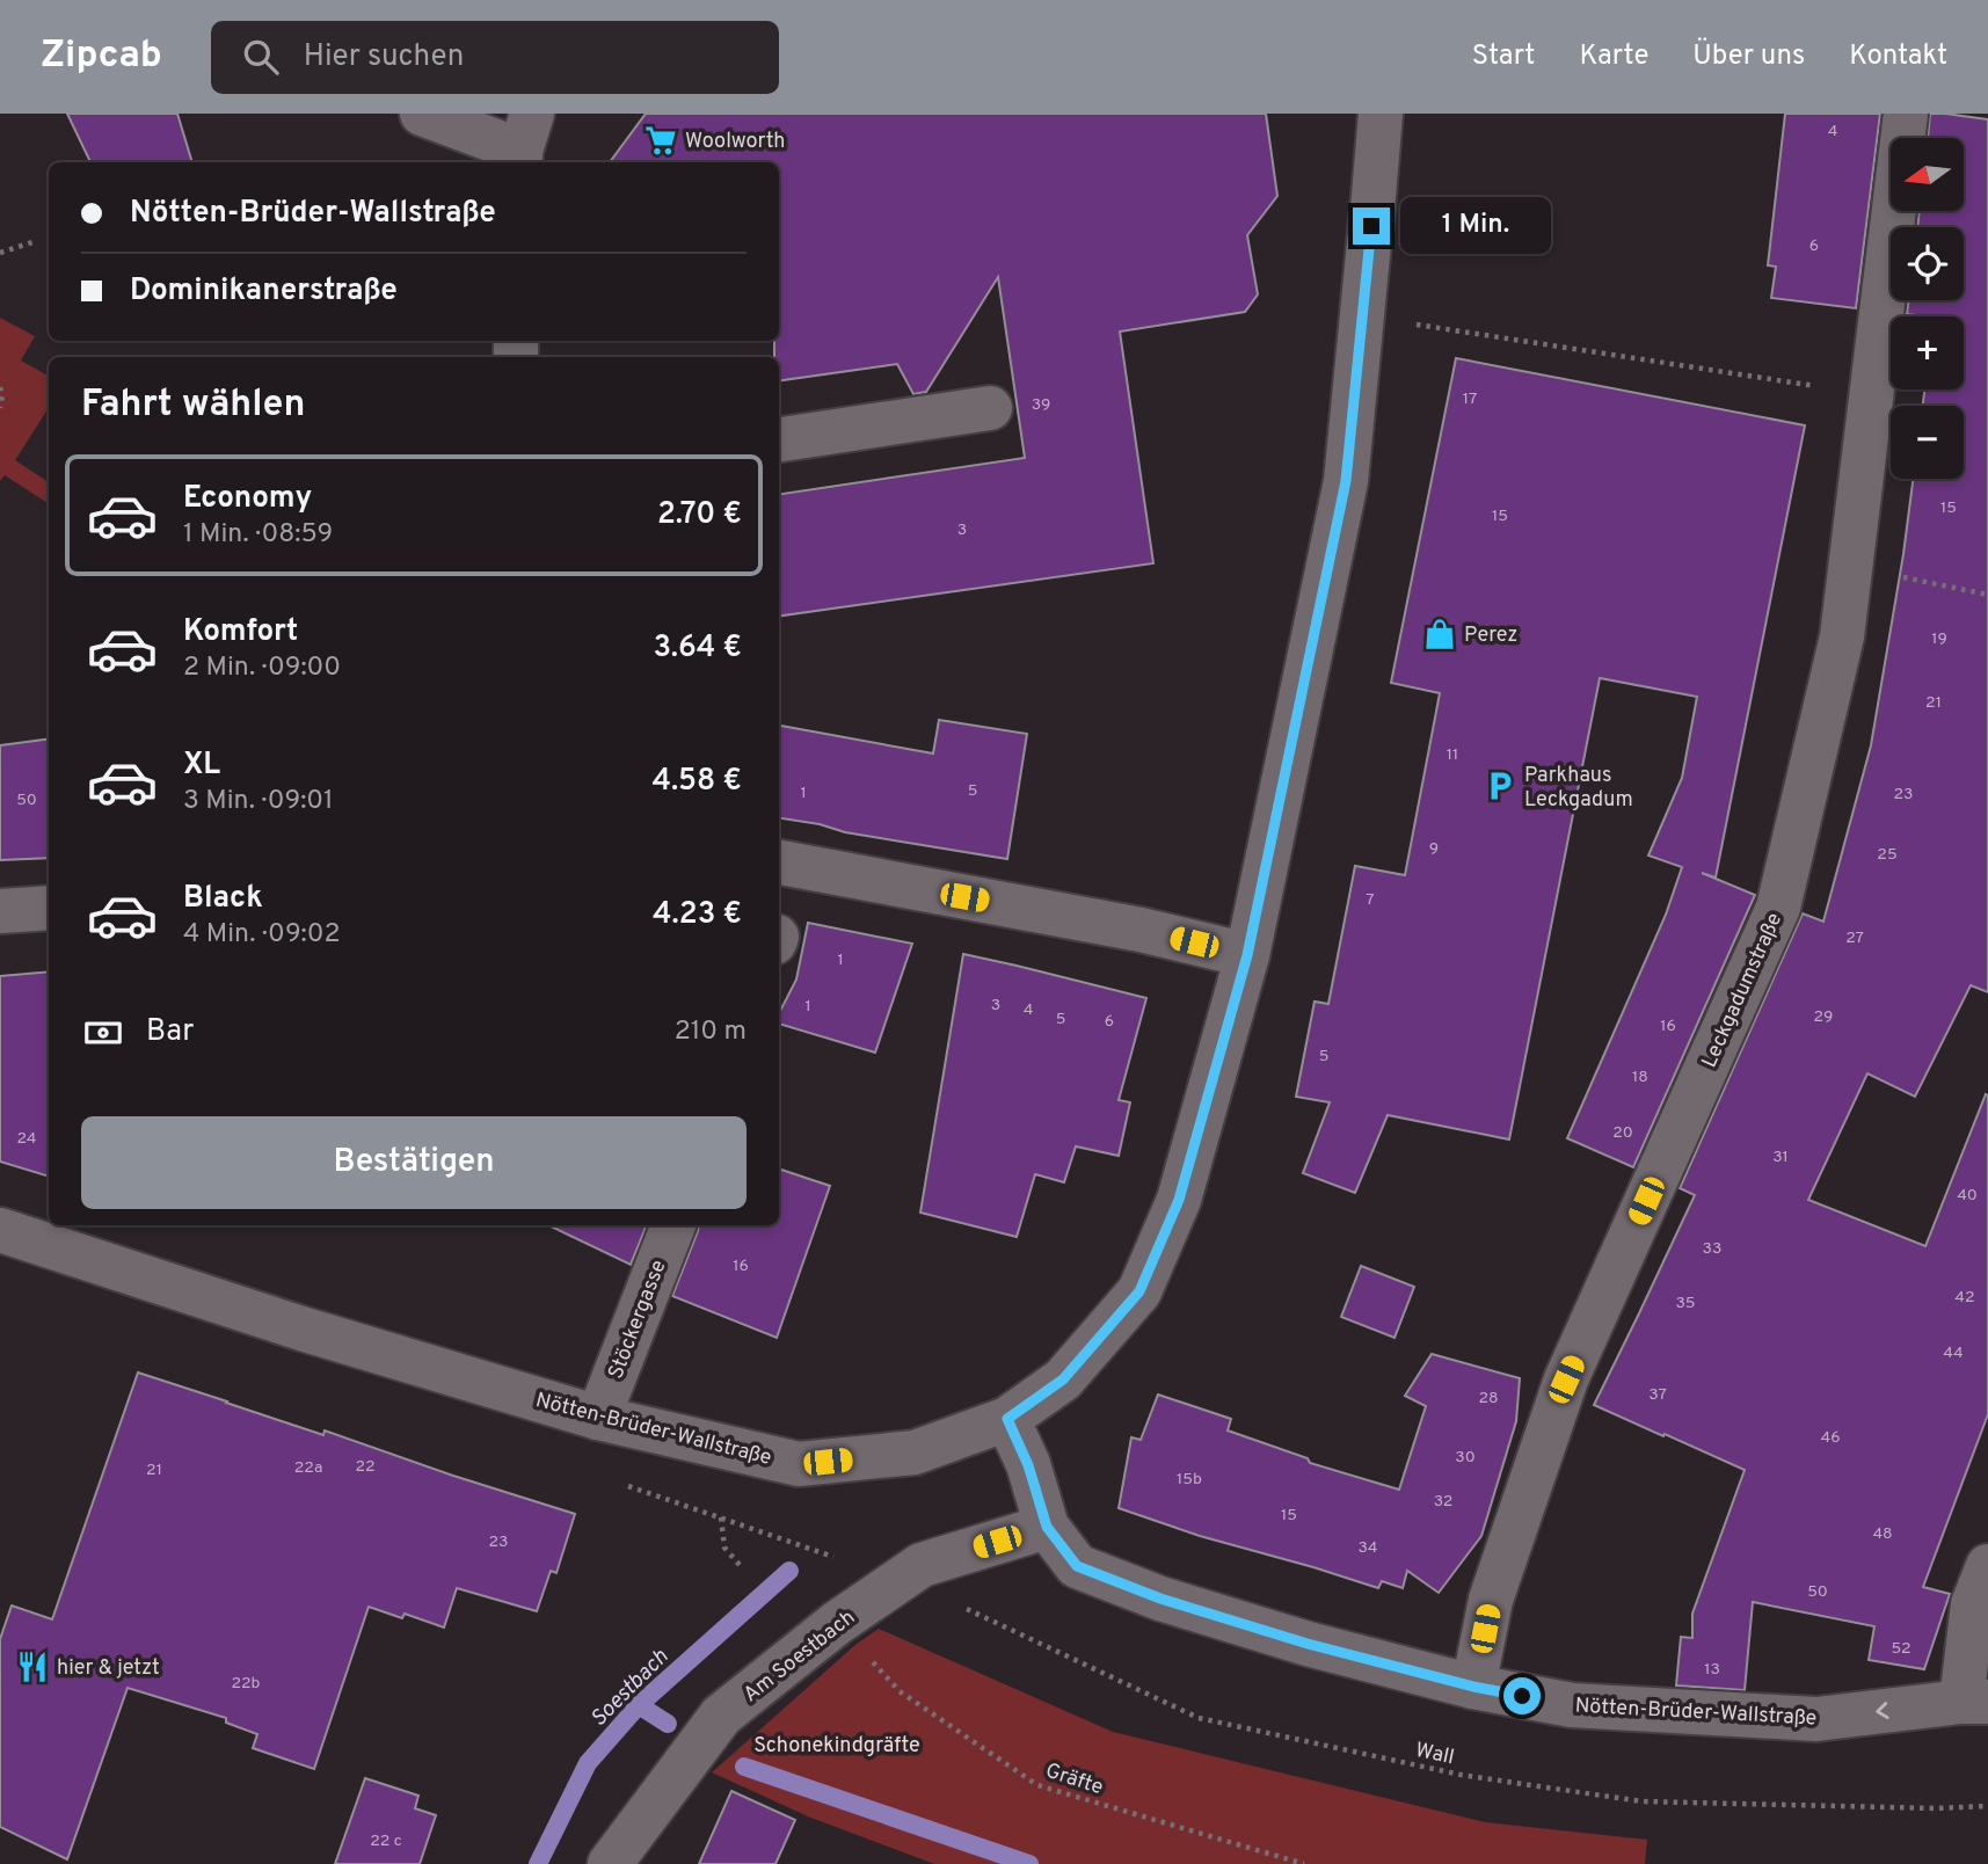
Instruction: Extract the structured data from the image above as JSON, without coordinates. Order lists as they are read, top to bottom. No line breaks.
{"streets":{"street":["Leckgadumstraße","Stöckergasse","Nötten-Brüder-Wallstraße","Am Soestbach"],"path":["Wall","Gräfte"]},"crossings":[["Leckgadumstraße","Nötten-Brüder-Wallstraße"],["Stöckergasse","Nötten-Brüder-Wallstraße"],["Nötten-Brüder-Wallstraße","Am Soestbach"],["Am Soestbach","Wall"],["Am Soestbach","Gräfte"]],"water":["Soestbach"],"parks":["Schonekindgräfte"],"places":{"supermarket":["Woolworth"],"shop":["Perez"],"parking":["Parkhaus Leckgadum"],"restaurant":["hier & jetzt"]},"house_numbers":["4","6","17","39","15","15","3","19","21","11","5","1","23","50","9","25","7","27","1","3","1","4","29","5","6","16","5","18","20","24","31","40","33","16","42","35","44","37","28","46","30","22","22a","21","15b","32","15","48","23","34","50","52","13","22b","22 c"],"north":"left","page":{"header":"Zipcab","search":"Hier suchen","nav":["Start","Karte","Über uns","Kontakt"],"map_buttons":["+","−"],"banner":["Nötten-Brüder-Wallstraße","Dominikanerstraße"],"bubble":"1 Min.","heading":"Fahrt wählen","list":[{"name":"Economy","note":"1 Min. · 08:59","value":"2.70 €"},{"name":"Komfort","note":"2 Min. · 09:00","value":"3.64 €"},{"name":"XL","note":"3 Min. · 09:01","value":"4.58 €"},{"name":"Black","note":"4 Min. · 09:02","value":"4.23 €"}],"pay":["Bar","210 m"],"buttons":"Bestätigen"}}
